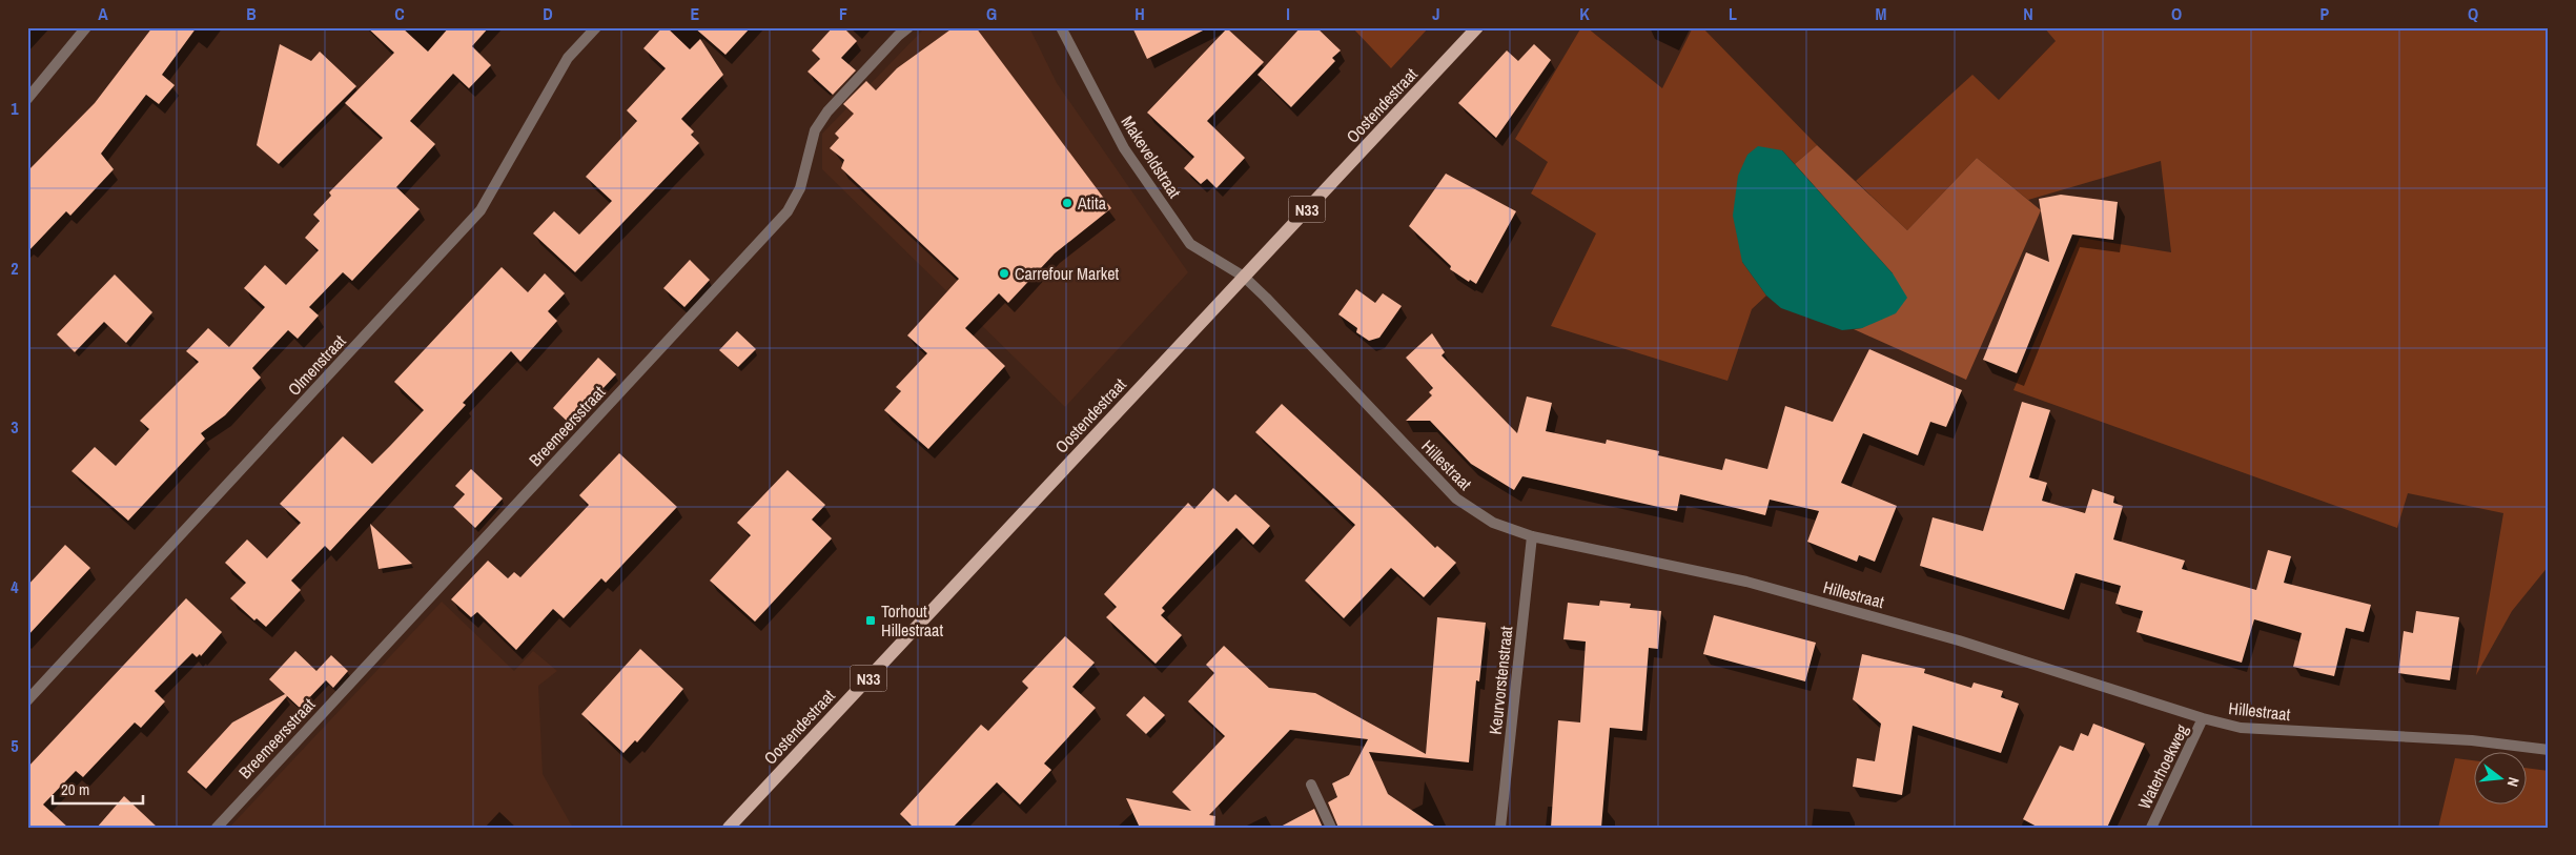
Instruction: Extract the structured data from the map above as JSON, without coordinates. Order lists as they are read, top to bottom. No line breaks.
{"streets":{"main road":["Oostendestraat","N33"],"street":["Makeveldstraat","Olmenstraat","Breemeersstraat","Hillestraat","Keurvorstenstraat","Waterhoekweg"]},"crossings":[["Oostendestraat","Makeveldstraat"],["Oostendestraat","Hillestraat"],["Makeveldstraat","Hillestraat"],["Hillestraat","Keurvorstenstraat"],["Hillestraat","Waterhoekweg"]],"places":{"other":["Atita","Carrefour Market"],"transit":["Torhout Hillestraat"]},"scale_bar":"20 m","north":"right","grid":{"columns":["A","B","C","D","E","F","G","H","I","J","K","L","M","N","O","P","Q"],"rows":["1","2","3","4","5"]}}
